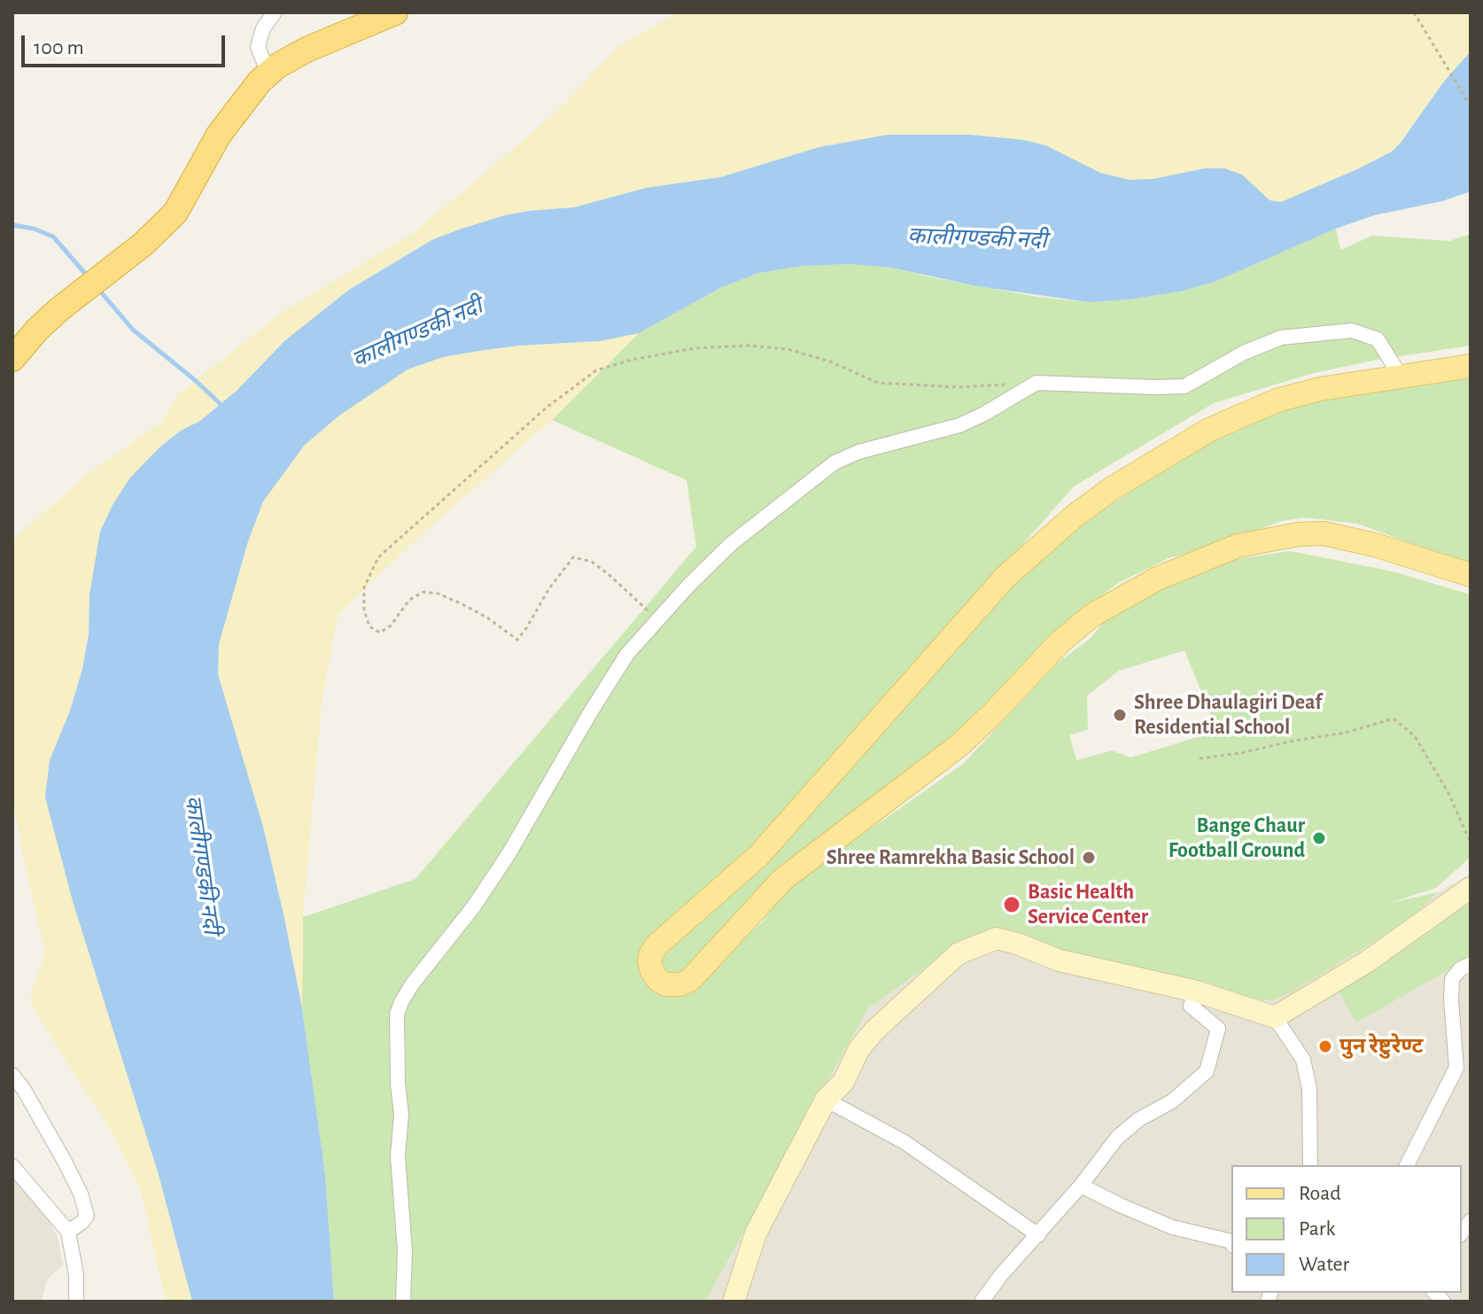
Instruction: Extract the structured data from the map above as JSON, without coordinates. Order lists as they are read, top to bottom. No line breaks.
{"water":["कालीगण्डकी नदी"],"places":["Shree Dhaulagiri Deaf Residential School","Bange Chaur Football Ground","Shree Ramrekha Basic School","Basic Health Service Center","पुन रेष्टुरेण्ट"],"legend":["Road","Park","Water"],"scale_bar":"100 m"}
